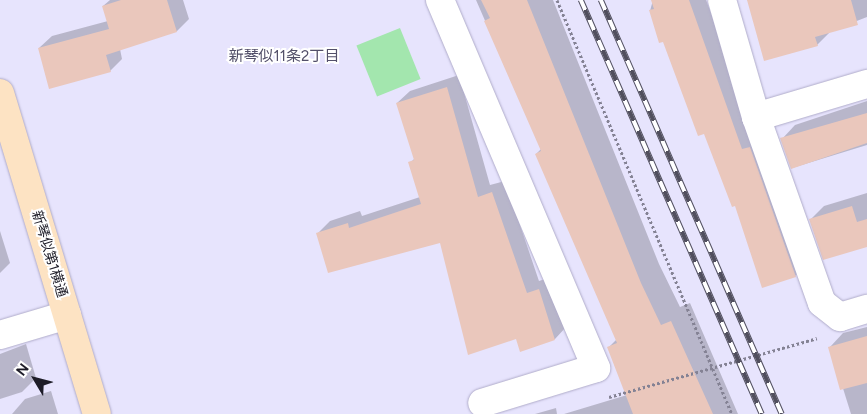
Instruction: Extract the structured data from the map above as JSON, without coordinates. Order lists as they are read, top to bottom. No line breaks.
{"streets":{"street":["新琴似第1横通"]},"districts":["新琴似11条2丁目"],"north":"top left"}
